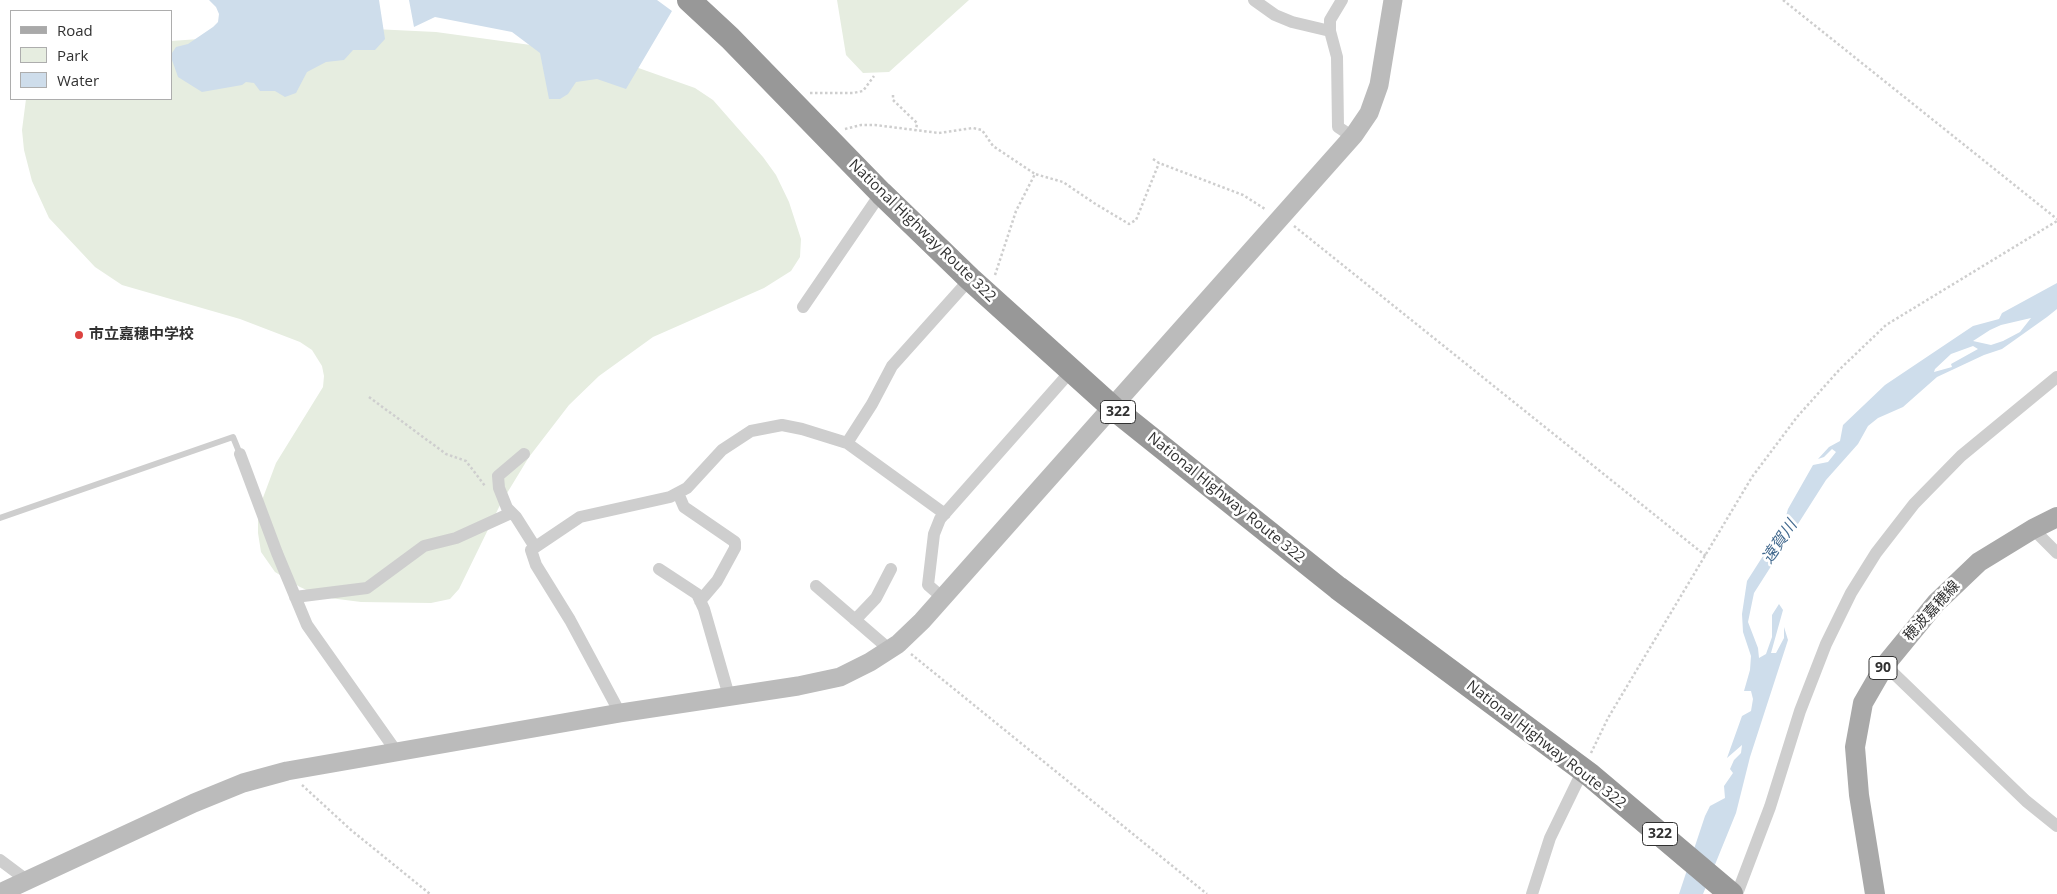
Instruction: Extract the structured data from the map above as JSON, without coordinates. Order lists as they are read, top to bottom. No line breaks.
{"streets":{"highway":["National Highway Route 322","322"],"main road":["穂波嘉穂線","90"]},"water":["遠賀川"],"places":["市立嘉穂中学校"],"legend":["Road","Park","Water"]}
